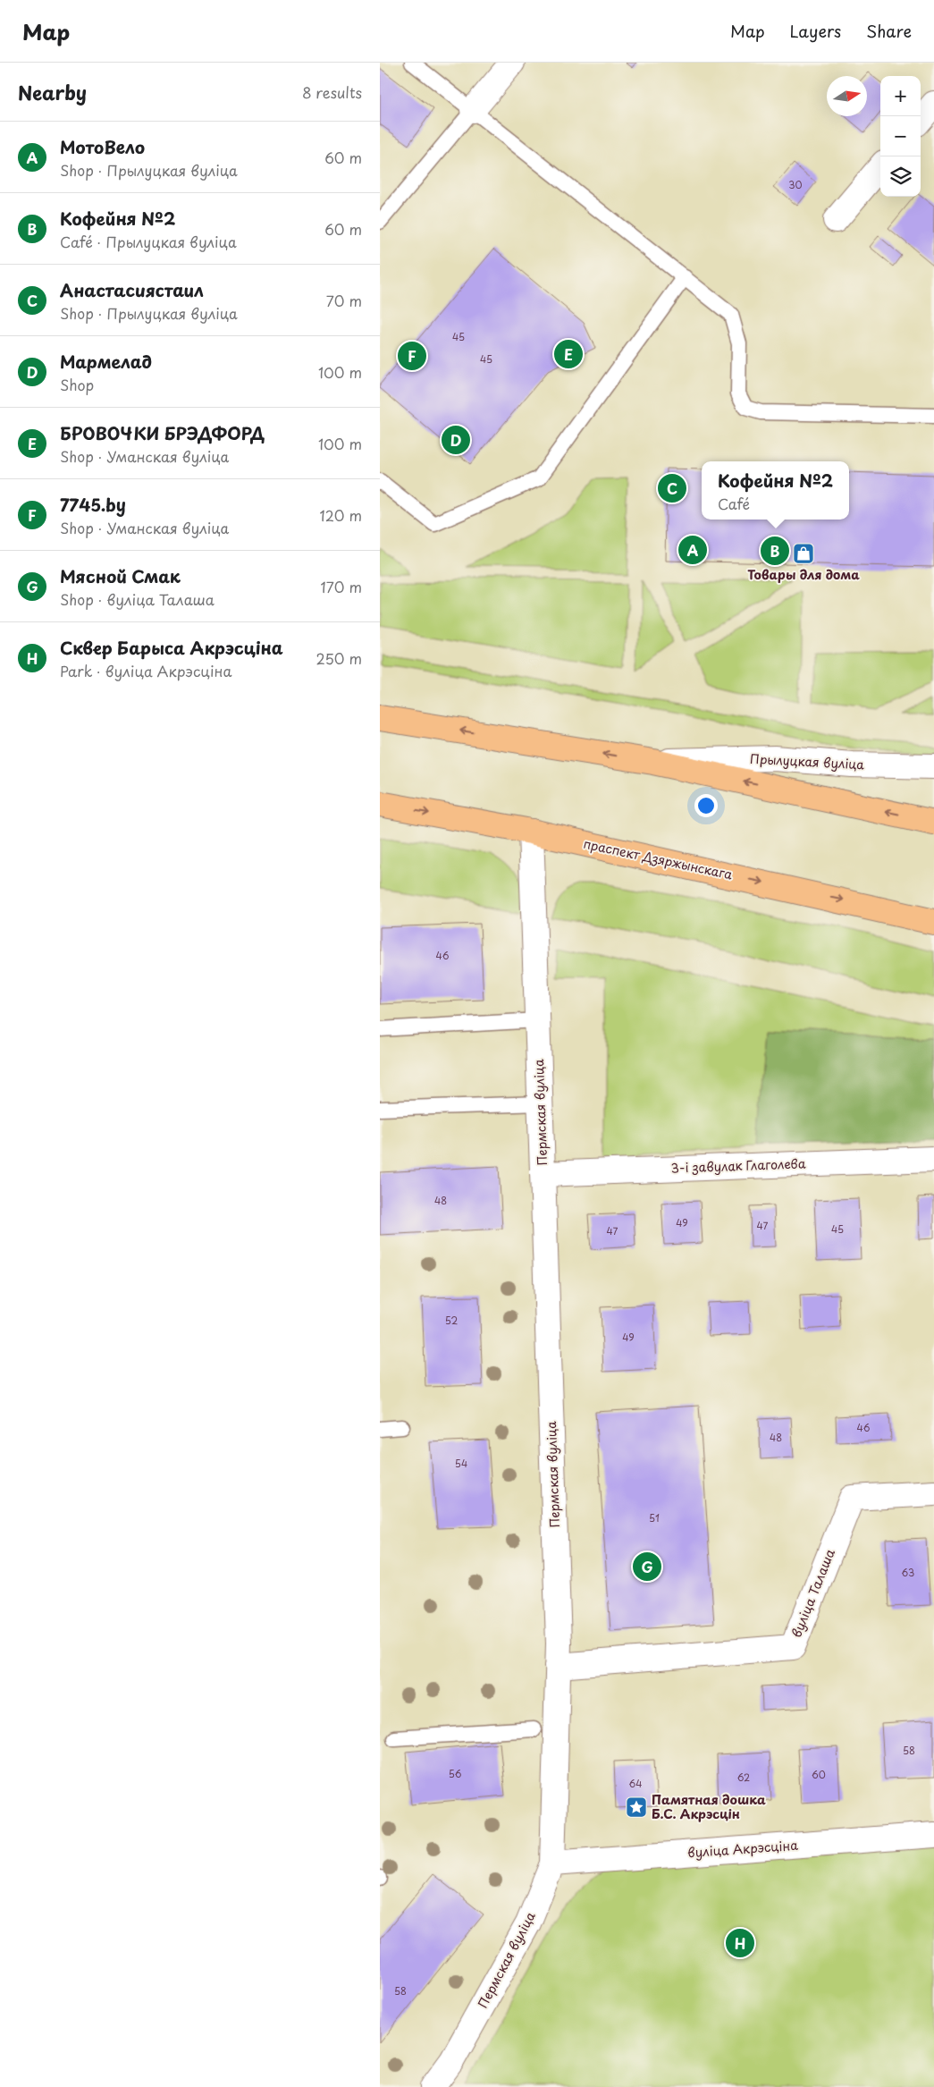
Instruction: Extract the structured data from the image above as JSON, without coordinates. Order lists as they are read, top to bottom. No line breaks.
{"streets":{"main road":["праспект Дзяржынскага"],"street":["Прылуцкая вуліца","Пермская вуліца","3-і завулак Глаголева","вуліца Талаша","вуліца Акрэсціна"]},"crossings":[["праспект Дзяржынскага","Пермская вуліца"],["Пермская вуліца","3-і завулак Глаголева"],["Пермская вуліца","вуліца Талаша"],["Пермская вуліца","вуліца Акрэсціна"]],"places":{"shop":["Товары для дома"],"place":["Памятная дошка Б.С. Акрэсцін"]},"house_numbers":["30","45","45","46","48","49","47","45","47","52","49","46","48","54","51","63","58","56","60","62","64","58"],"north":"right","page":{"header":"Map","nav":["Map","Layers","Share"],"heading":["Nearby","8 results"],"map_buttons":["+","−"],"list":[{"mark":"A","name":"МотоВело","note":"Shop · Прылуцкая вуліца","value":"60 m"},{"mark":"B","name":"Кофейня №2","note":"Café · Прылуцкая вуліца","value":"60 m"},{"mark":"C","name":"Анастасиястаил","note":"Shop · Прылуцкая вуліца","value":"70 m"},{"mark":"D","name":"Мармелад","note":"Shop","value":"100 m"},{"mark":"E","name":"БРОВОЧКИ БРЭДФОРД","note":"Shop · Уманская вуліца","value":"100 m"},{"mark":"F","name":"7745.by","note":"Shop · Уманская вуліца","value":"120 m"},{"mark":"G","name":"Мясной Смак","note":"Shop · вуліца Талаша","value":"170 m"},{"mark":"H","name":"Сквер Барыса Акрэсціна","note":"Park · вуліца Акрэсціна","value":"250 m"}],"pins":["E","F","D","C","A","B","G","H"],"popup":["Кофейня №2","Café"]}}
